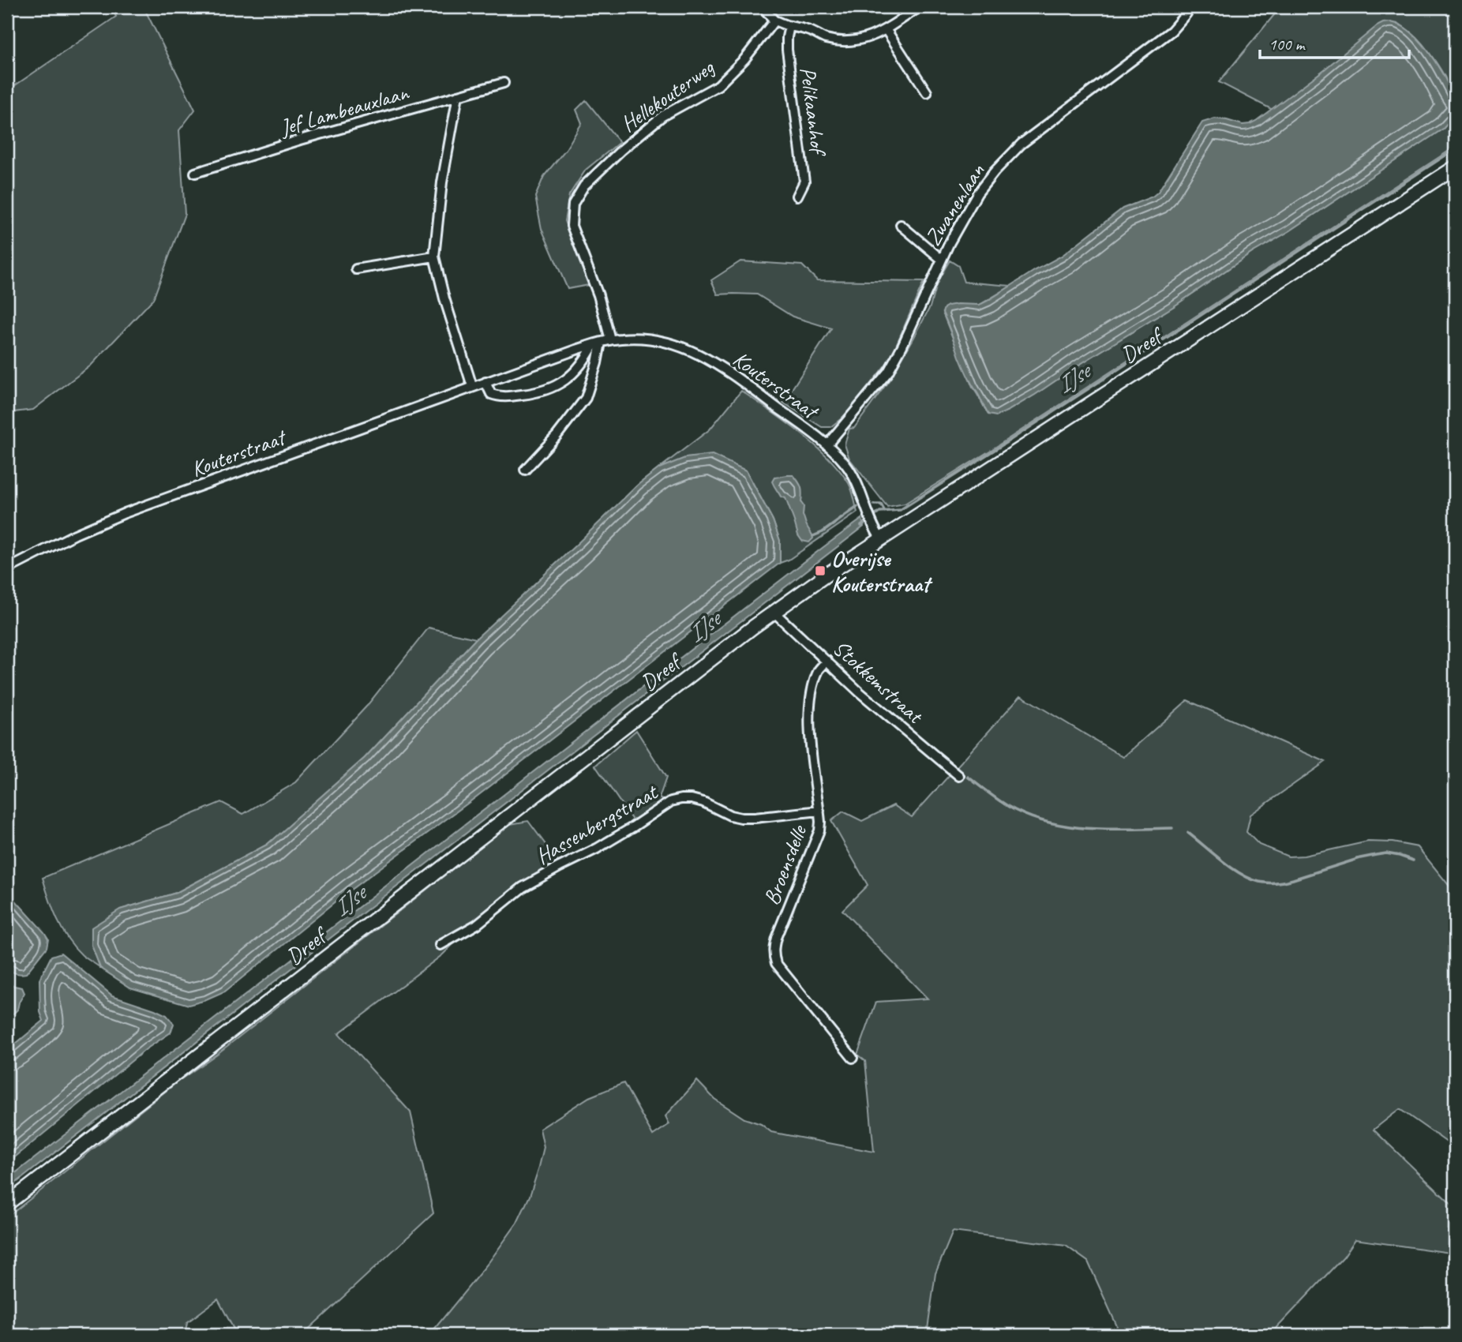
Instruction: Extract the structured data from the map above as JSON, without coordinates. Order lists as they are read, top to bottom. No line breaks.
{"streets":{"main road":["Dreef"],"street":["Hellekouterweg","Jef Lambeauxlaan","Pelikaanhof","Zwanenlaan","Kouterstraat","Stokkemstraat","Hassenbergstraat","Broensdelle"]},"crossings":[["Hellekouterweg","Kouterstraat"],["Zwanenlaan","Kouterstraat"],["Dreef","Kouterstraat"],["Dreef","Stokkemstraat"],["Stokkemstraat","Broensdelle"],["Hassenbergstraat","Broensdelle"]],"water":["IJse"],"places":{"transit":["Overijse Kouterstraat"]},"scale_bar":"100 m"}
